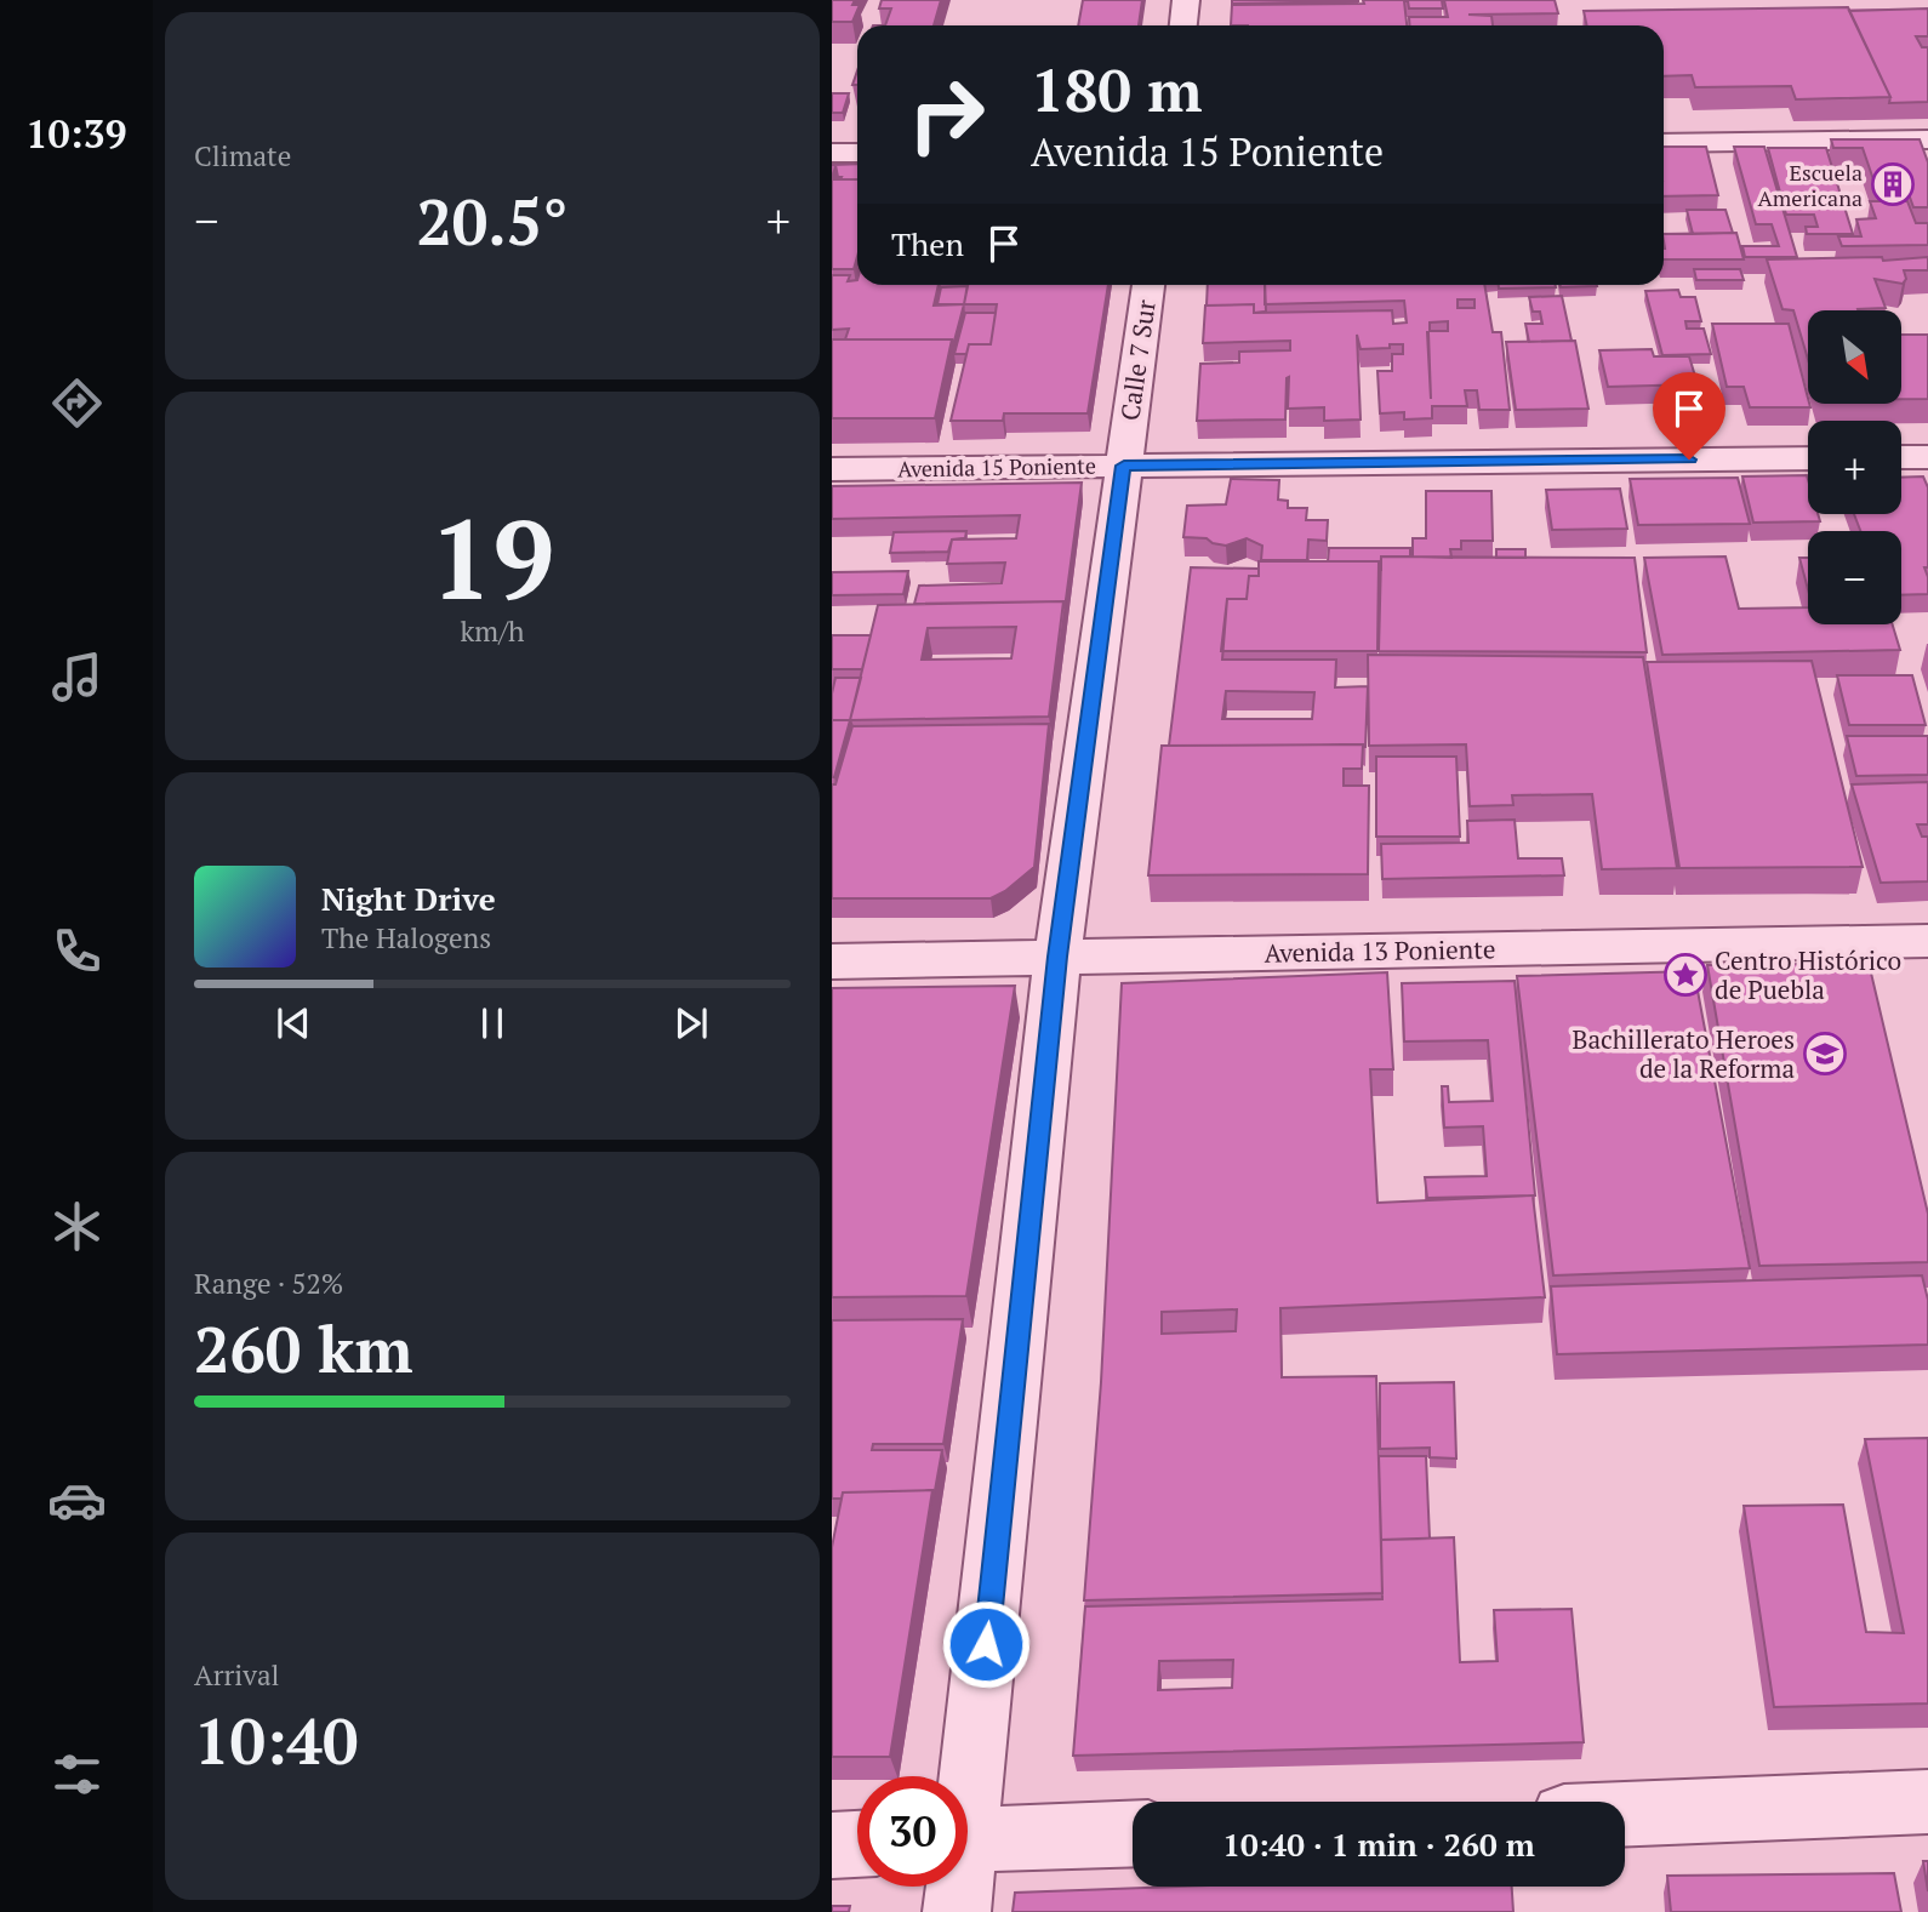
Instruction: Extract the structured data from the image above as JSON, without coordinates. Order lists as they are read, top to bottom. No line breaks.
{"streets":{"street":["Calle 7 Sur","Avenida 15 Poniente","Avenida 13 Poniente"]},"crossings":[["Calle 7 Sur","Avenida 15 Poniente"],["Calle 7 Sur","Avenida 13 Poniente"]],"places":{"building":["Escuela Americana"],"place":["Centro Histórico de Puebla"],"school or university":["Bachillerato Heroes de la Reforma"]},"north":"bottom right","page":{"tabs":"10:39","tile":["Climate",["19","km/h"],["Range · 52%","260 km"],["Arrival","10:40"]],"turn":["180 m","Avenida 15 Poniente"],"heat":["−","20.5°","+"],"then":"Then","map_buttons":["+","−"],"song":["Night Drive","The Halogens"],"limit":"30","trip":"10:40 · 1 min · 260 m"}}
